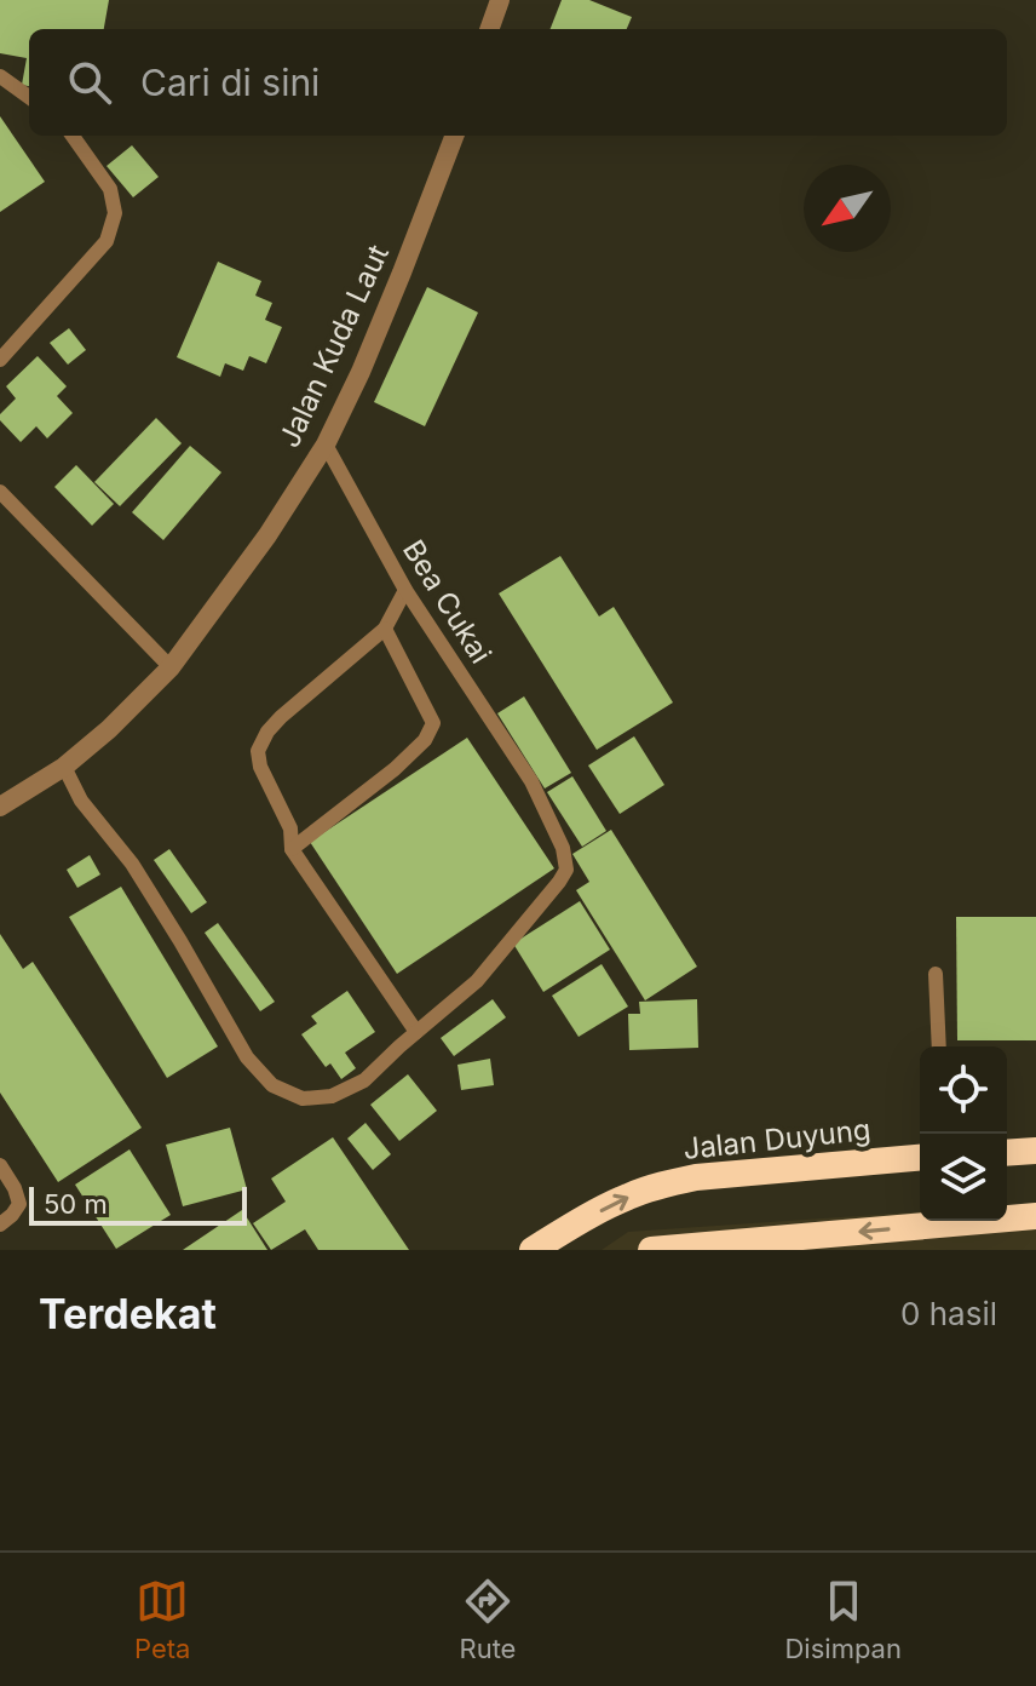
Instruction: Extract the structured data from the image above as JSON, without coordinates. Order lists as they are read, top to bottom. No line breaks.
{"streets":{"highway":["Jalan Duyung"],"street":["Jalan Kuda Laut"],"lane":["Bea Cukai"]},"crossings":[["Jalan Kuda Laut","Bea Cukai"]],"scale_bar":"50 m","north":"bottom left","page":{"search":"Cari di sini","scale":"50 m","heading":["Terdekat","0 hasil"],"nav":["Peta","Rute","Disimpan"]}}
